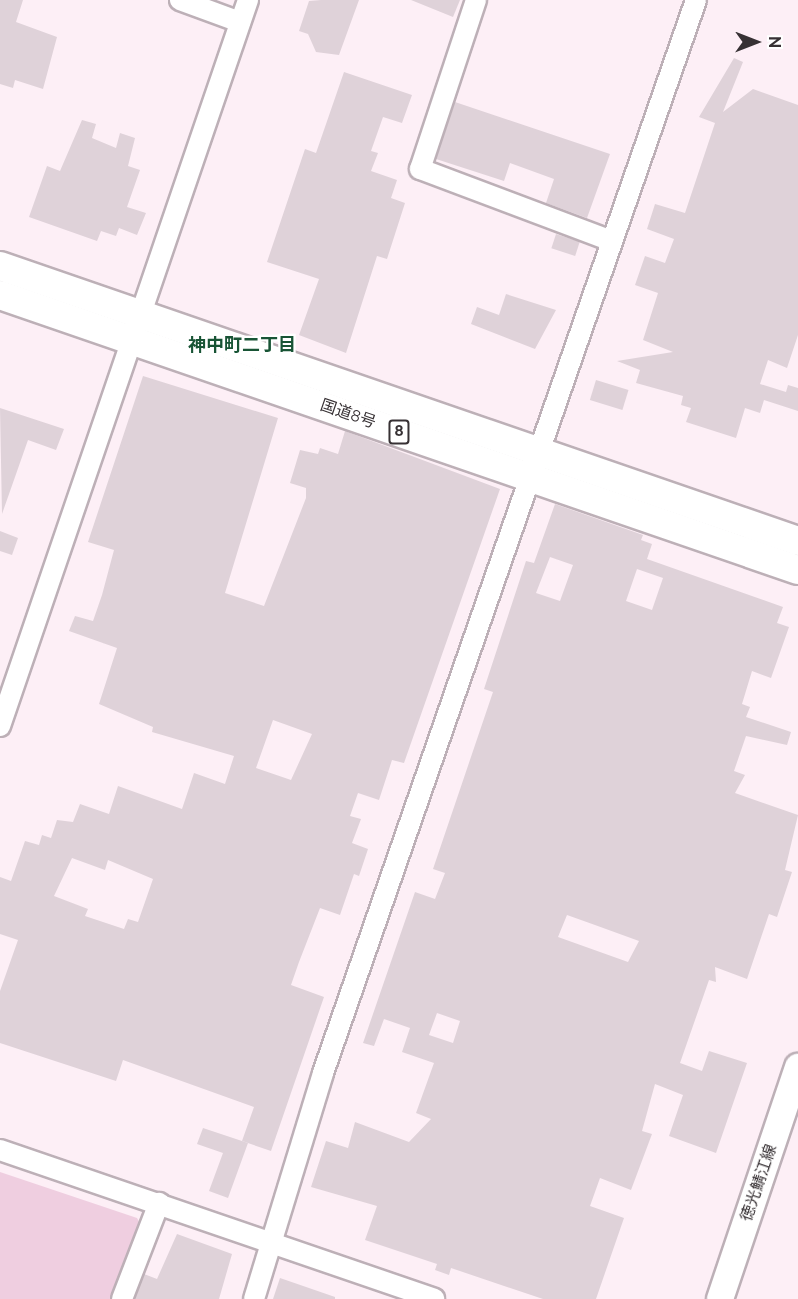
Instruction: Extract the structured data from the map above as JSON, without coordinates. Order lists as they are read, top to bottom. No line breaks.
{"streets":{"highway":["国道8号","8"],"main road":["徳光鯖江線"]},"districts":["神中町二丁目"],"north":"right"}
